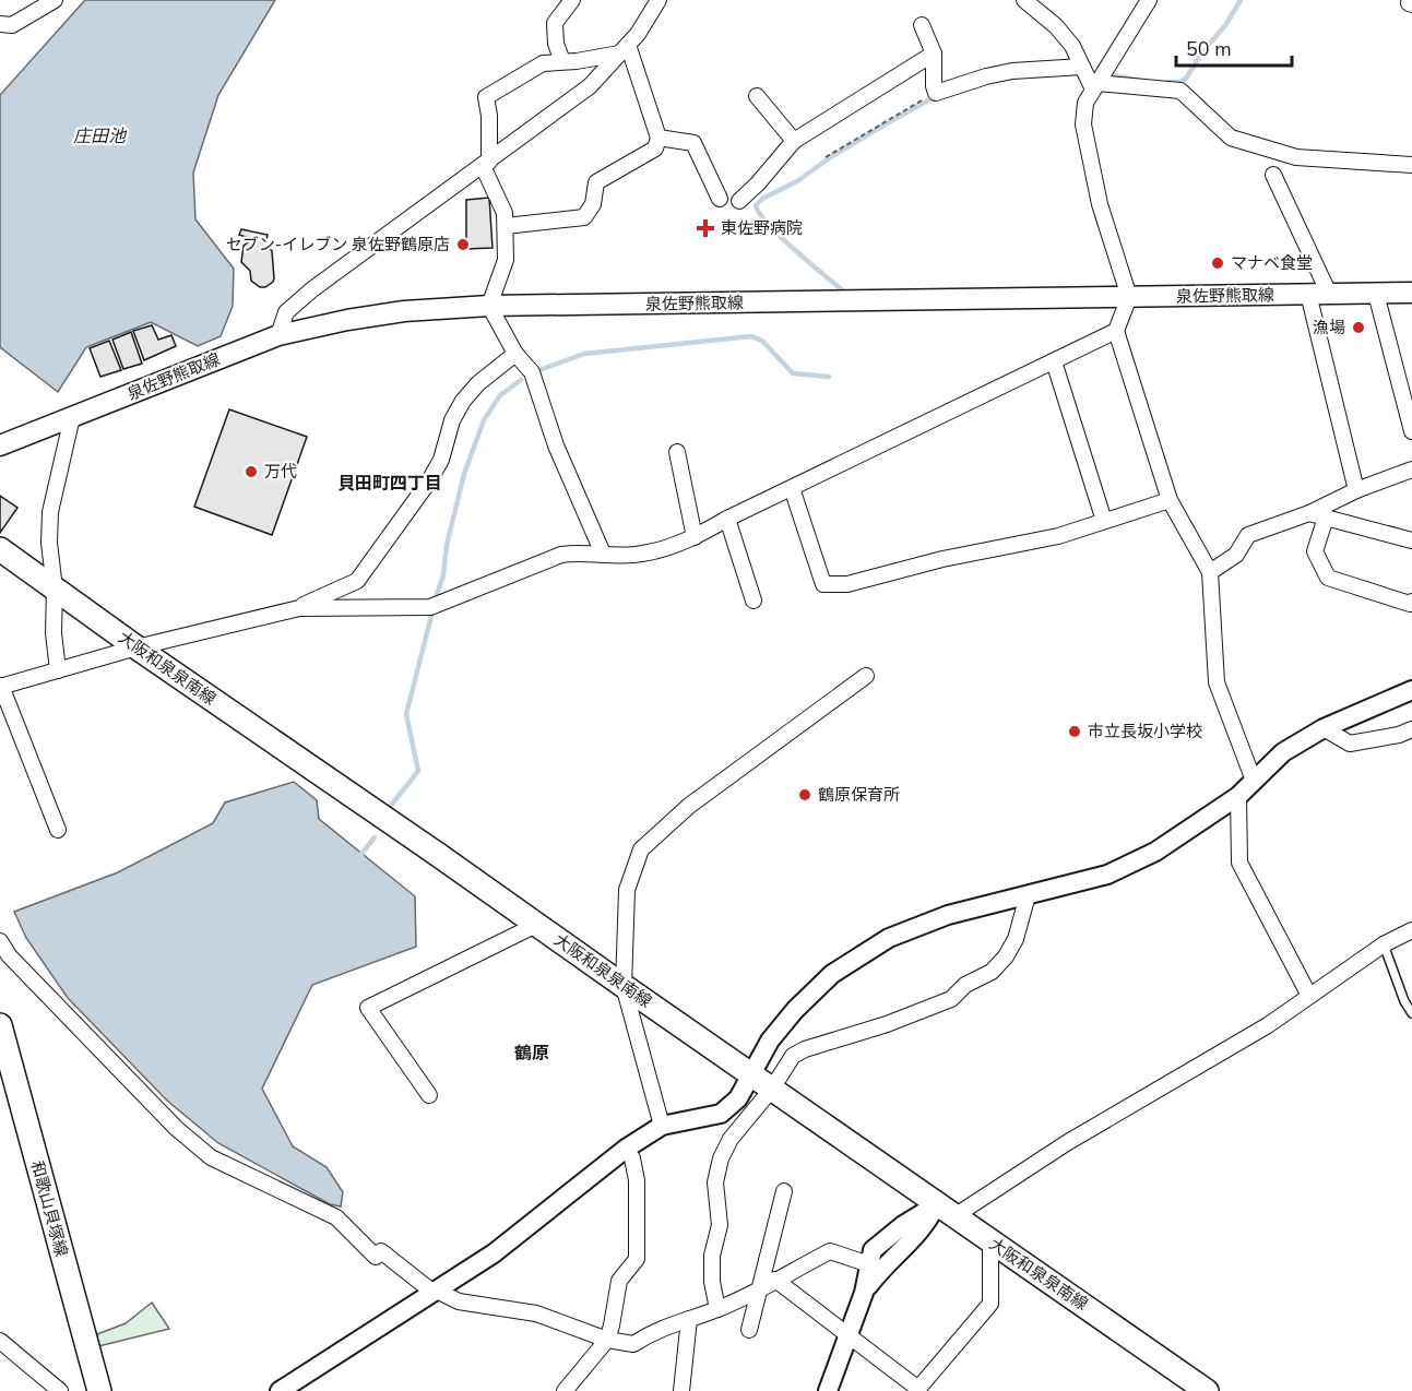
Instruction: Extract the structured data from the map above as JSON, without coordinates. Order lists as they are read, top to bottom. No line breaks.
{"streets":{"main road":["泉佐野熊取線","大阪和泉泉南線","和歌山貝塚線"]},"districts":["貝田町四丁目","鶴原"],"water":["庄田池"],"places":{"health":["東佐野病院"],"other":["セブン-イレブン 泉佐野鶴原店","マナベ食堂","漁場","万代","市立長坂小学校","鶴原保育所"]},"scale_bar":"50 m"}
